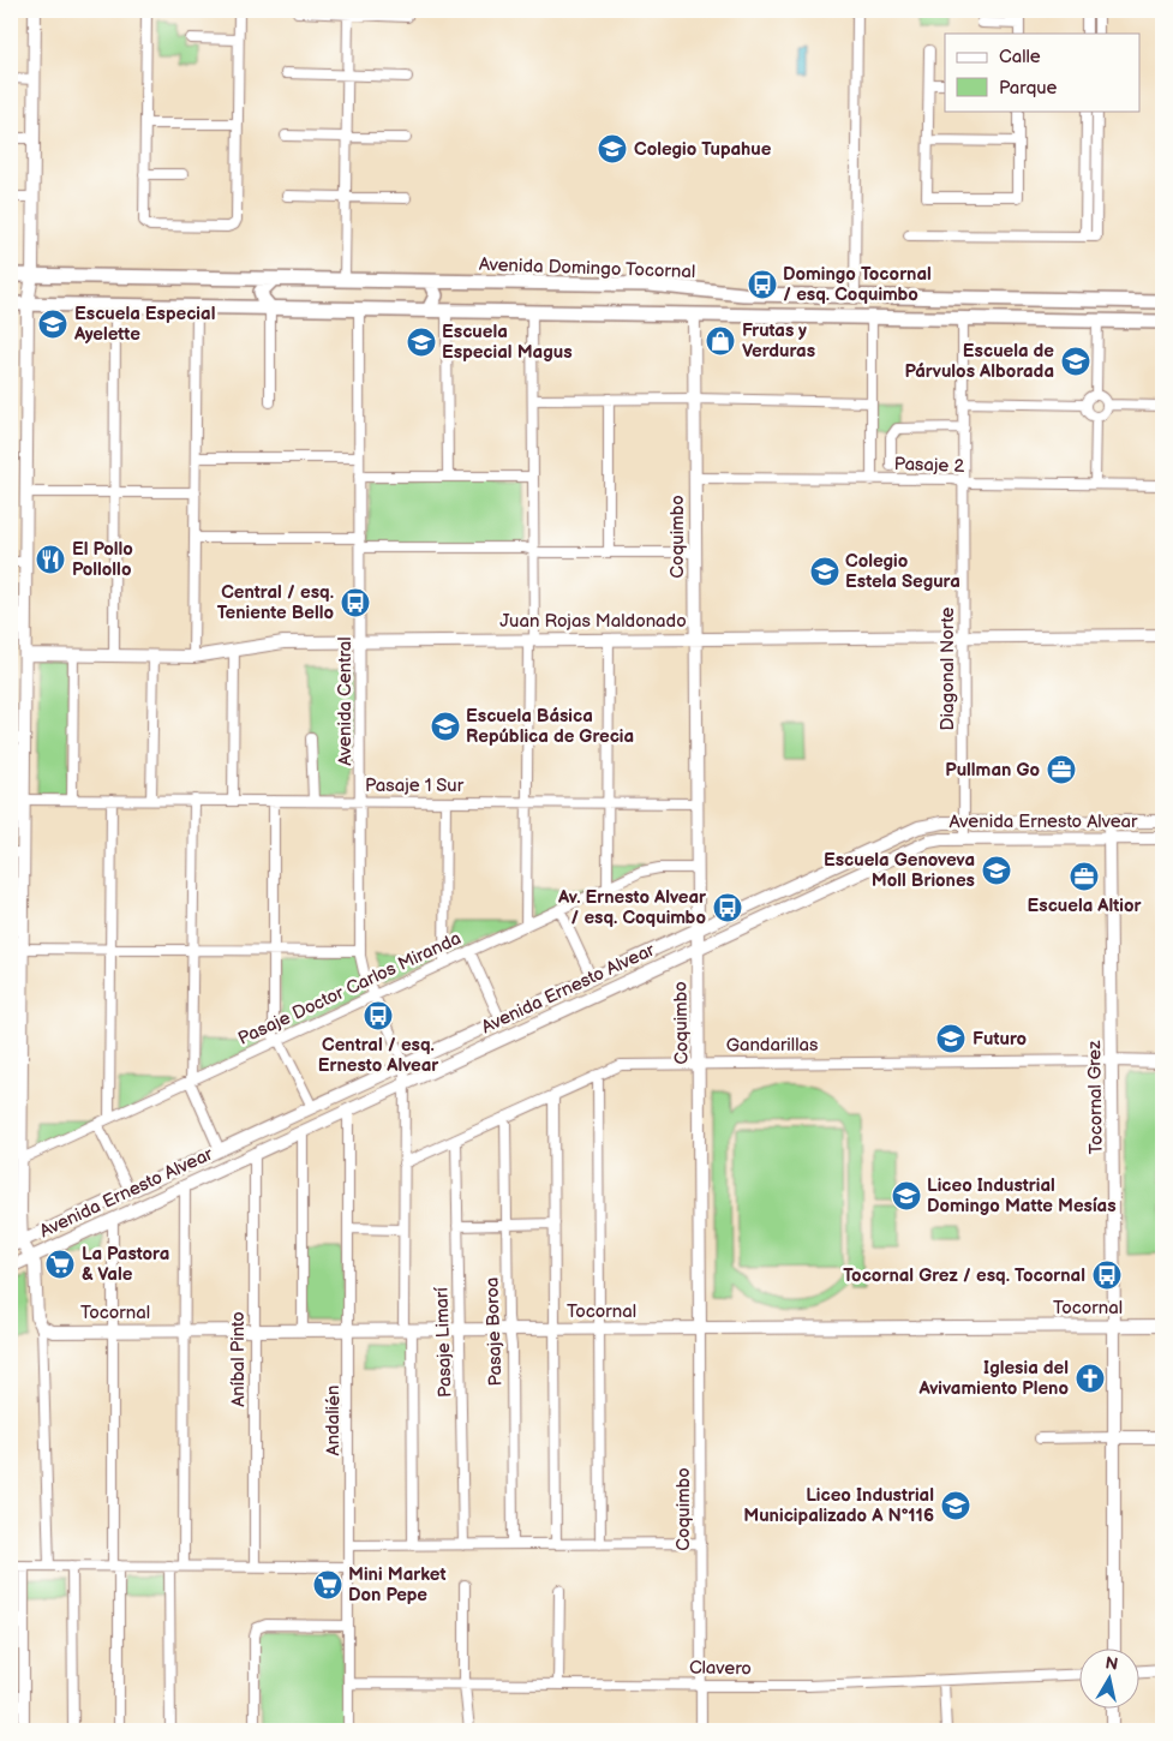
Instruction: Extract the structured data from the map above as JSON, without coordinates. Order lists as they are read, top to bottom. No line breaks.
{"streets":{"main road":["Avenida Domingo Tocornal"],"street":["Pasaje 2","Coquimbo","Juan Rojas Maldonado","Diagonal Norte","Avenida Central","Pasaje 1 Sur","Avenida Ernesto Alvear","Pasaje Doctor Carlos Miranda","Gandarillas","Tocornal Grez","Tocornal","Pasaje Boroa","Pasaje Limarí","Aníbal Pinto","Andalién","Clavero"]},"crossings":[["Pasaje 2","Coquimbo"],["Pasaje 2","Diagonal Norte"],["Coquimbo","Juan Rojas Maldonado"],["Coquimbo","Pasaje 1 Sur"],["Coquimbo","Avenida Ernesto Alvear"],["Coquimbo","Pasaje Doctor Carlos Miranda"],["Coquimbo","Gandarillas"],["Coquimbo","Tocornal"],["Coquimbo","Clavero"],["Juan Rojas Maldonado","Diagonal Norte"],["Juan Rojas Maldonado","Avenida Central"],["Diagonal Norte","Avenida Ernesto Alvear"],["Avenida Central","Pasaje 1 Sur"],["Avenida Central","Avenida Ernesto Alvear"],["Avenida Central","Pasaje Doctor Carlos Miranda"],["Avenida Central","Gandarillas"],["Avenida Central","Tocornal"],["Avenida Ernesto Alvear","Tocornal Grez"],["Avenida Ernesto Alvear","Aníbal Pinto"],["Avenida Ernesto Alvear","Andalién"],["Gandarillas","Tocornal Grez"],["Gandarillas","Pasaje Boroa"],["Gandarillas","Pasaje Limarí"],["Tocornal Grez","Tocornal"],["Tocornal","Pasaje Boroa"],["Tocornal","Pasaje Limarí"],["Tocornal","Aníbal Pinto"],["Tocornal","Andalién"],["Andalién","Clavero"]],"places":{"school or university":["Colegio Tupahue","Escuela Especial Ayelette","Escuela Especial Magus","Escuela de Párvulos Alborada","Colegio Estela Segura","Escuela Básica República de Grecia","Escuela Genoveva Moll Briones","Futuro","Liceo Industrial Domingo Matte Mesías","Liceo Industrial Municipalizado A N°116"],"bus stop":["Domingo Tocornal / esq. Coquimbo","Central / esq. Teniente Bello","Av. Ernesto Alvear / esq. Coquimbo","Central / esq. Ernesto Alvear","Tocornal Grez / esq. Tocornal"],"shop":["Frutas y Verduras"],"restaurant":["El Pollo Pollollo"],"office":["Pullman Go","Escuela Altior"],"supermarket":["La Pastora & Vale","Mini Market Don Pepe"],"church":["Iglesia del Avivamiento Pleno"]},"legend":["Calle","Parque"],"north":"top"}
